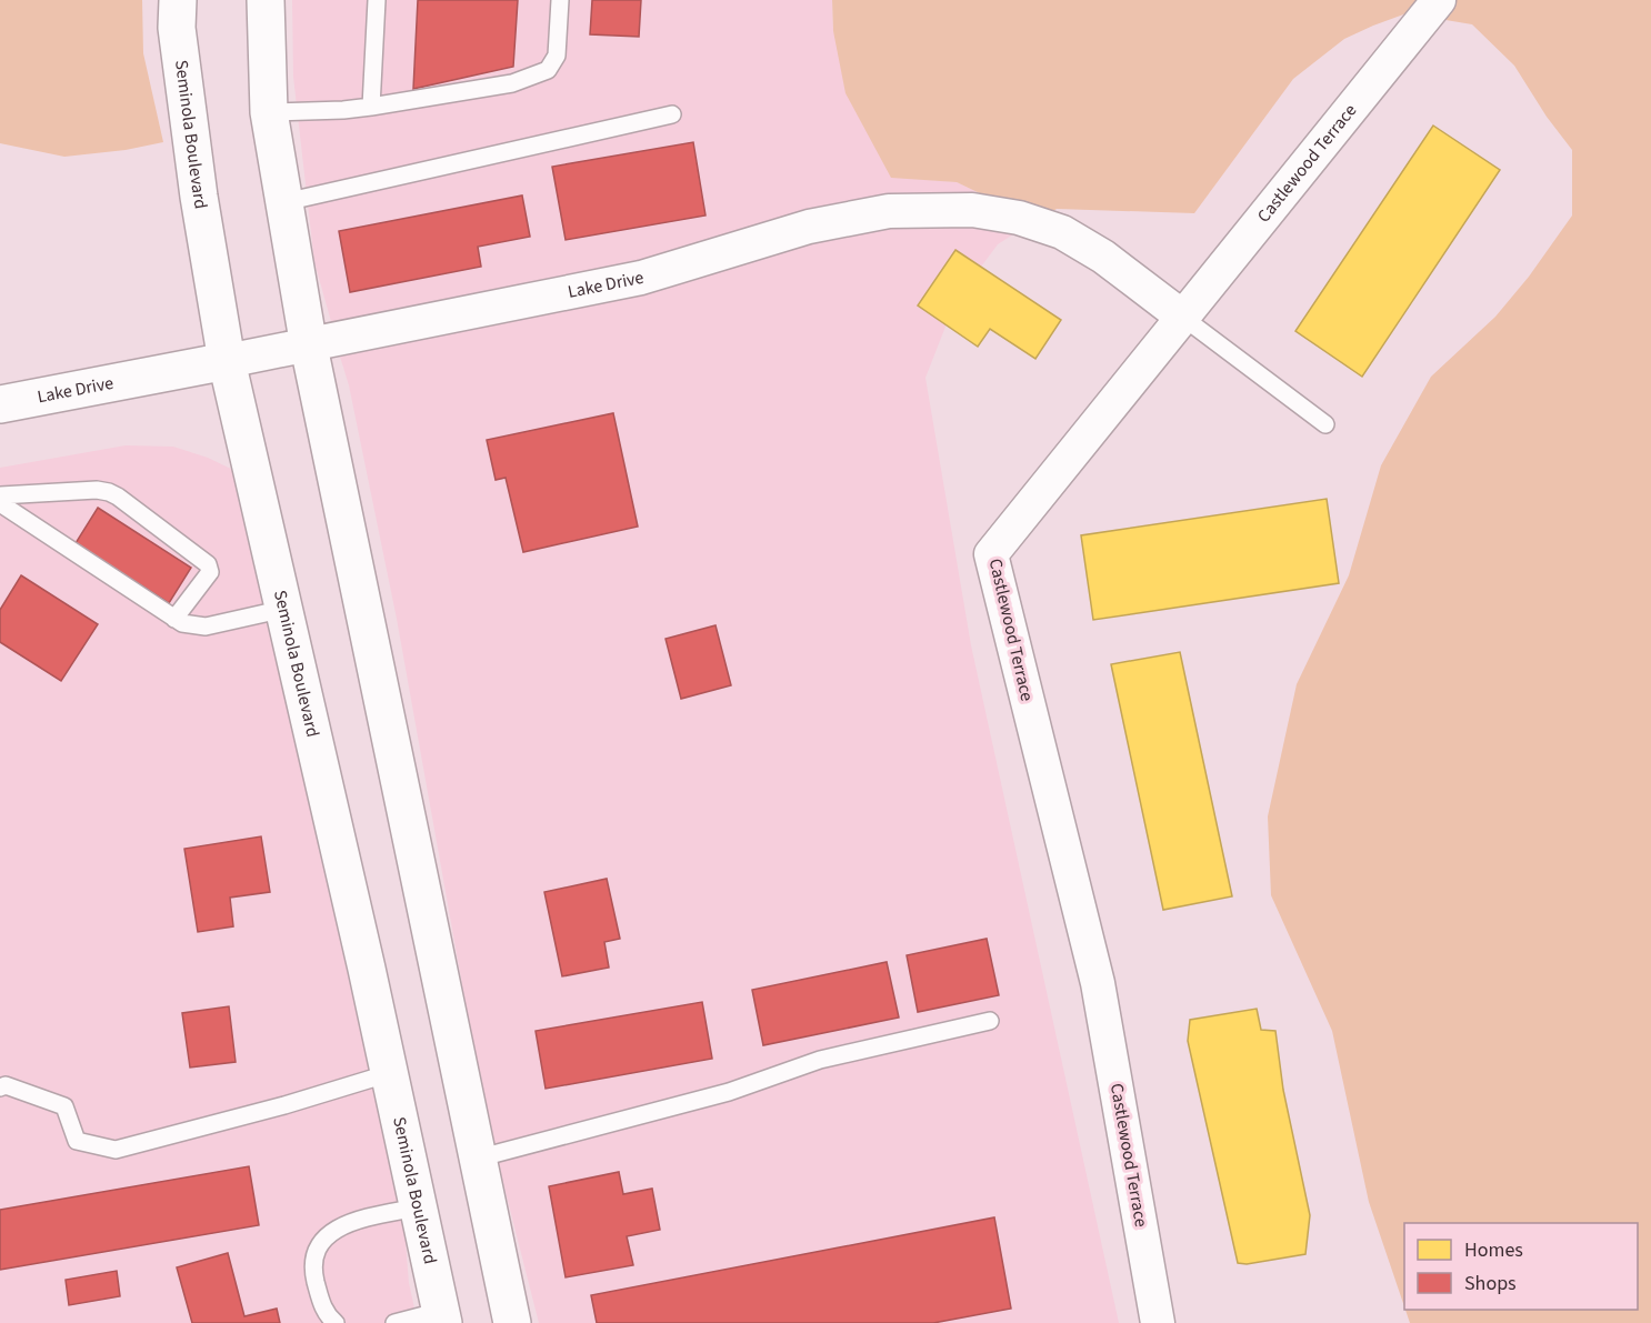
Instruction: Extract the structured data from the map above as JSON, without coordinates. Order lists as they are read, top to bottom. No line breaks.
{"streets":{"main road":["Seminola Boulevard","Lake Drive"],"street":["Castlewood Terrace"]},"crossings":[["Seminola Boulevard","Lake Drive"],["Castlewood Terrace","Lake Drive"]],"legend":["Homes","Shops"]}
